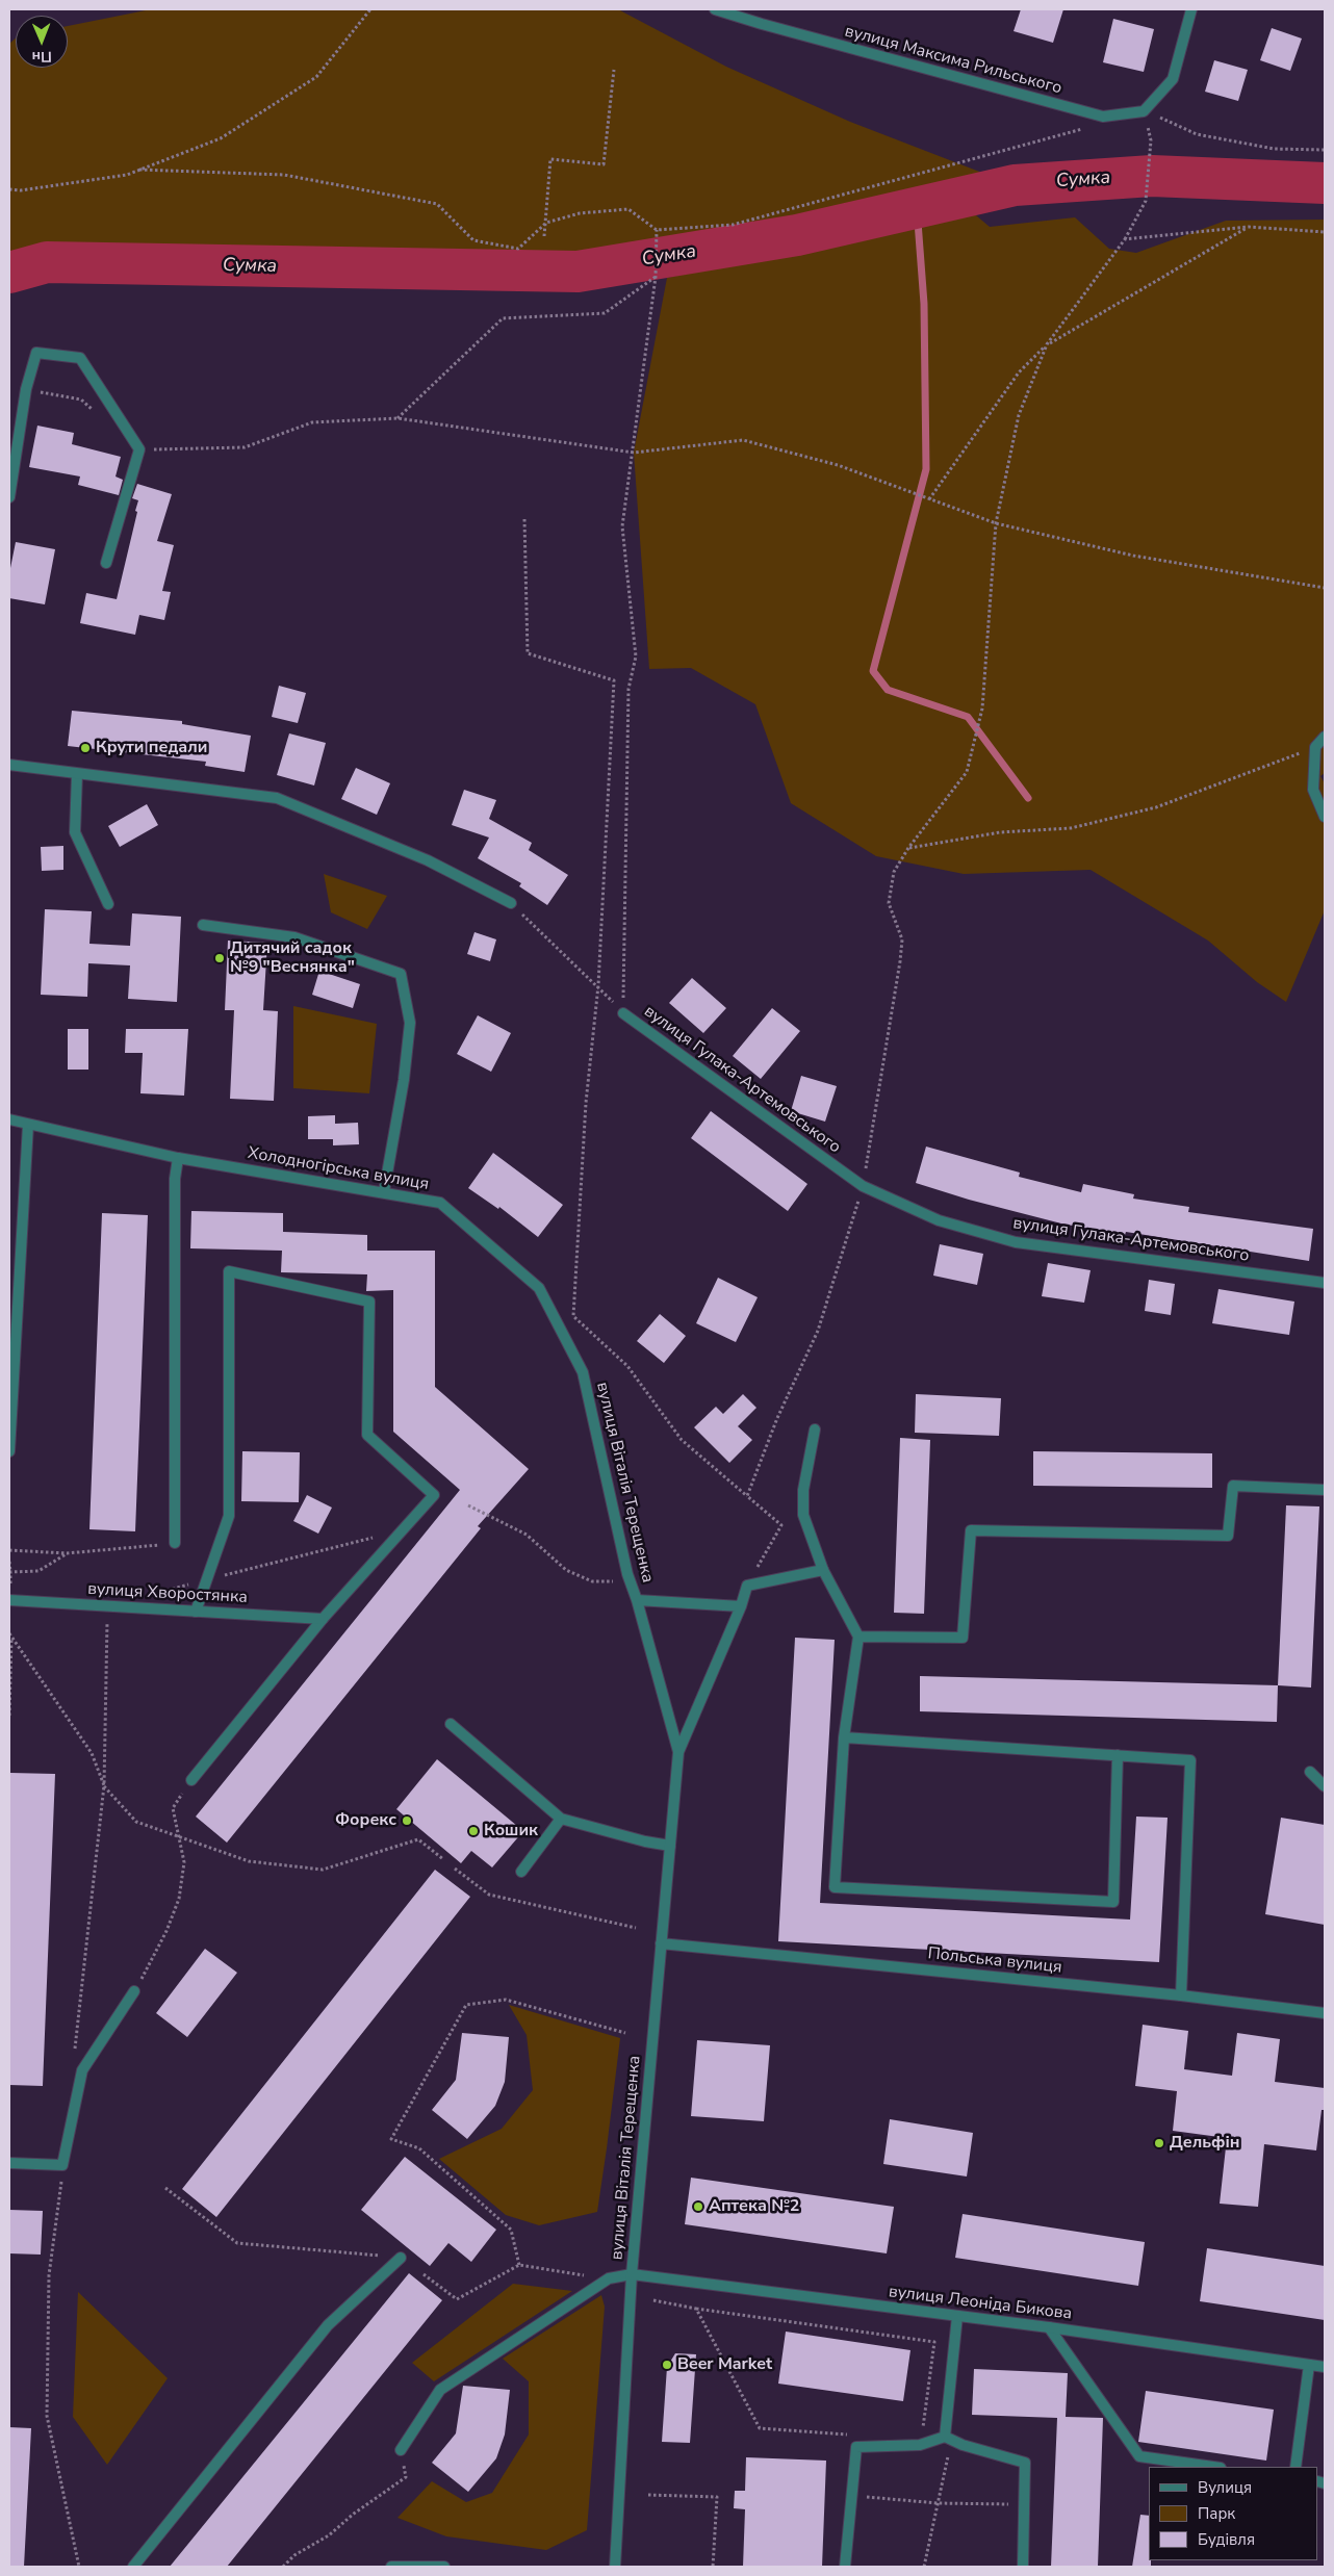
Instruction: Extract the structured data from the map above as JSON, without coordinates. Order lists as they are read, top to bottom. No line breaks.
{"streets":{"street":["вулиця Максима Рильського","вулиця Гулака-Артемовського","Холодногірська вулиця","вулиця Віталія Терещенка","вулиця Хворостянка","Польська вулиця","вулиця Леоніда Бикова"]},"crossings":[["Холодногірська вулиця","вулиця Віталія Терещенка"],["вулиця Віталія Терещенка","Польська вулиця"],["вулиця Віталія Терещенка","вулиця Леоніда Бикова"]],"water":["Сумка"],"places":["Крути педали","Дитячий садок №9 \"Веснянка\"","Форекс","Кошик","Дельфін","Аптека №2","Beer Market"],"legend":["Вулиця","Парк","Будівля"],"north":"bottom"}
